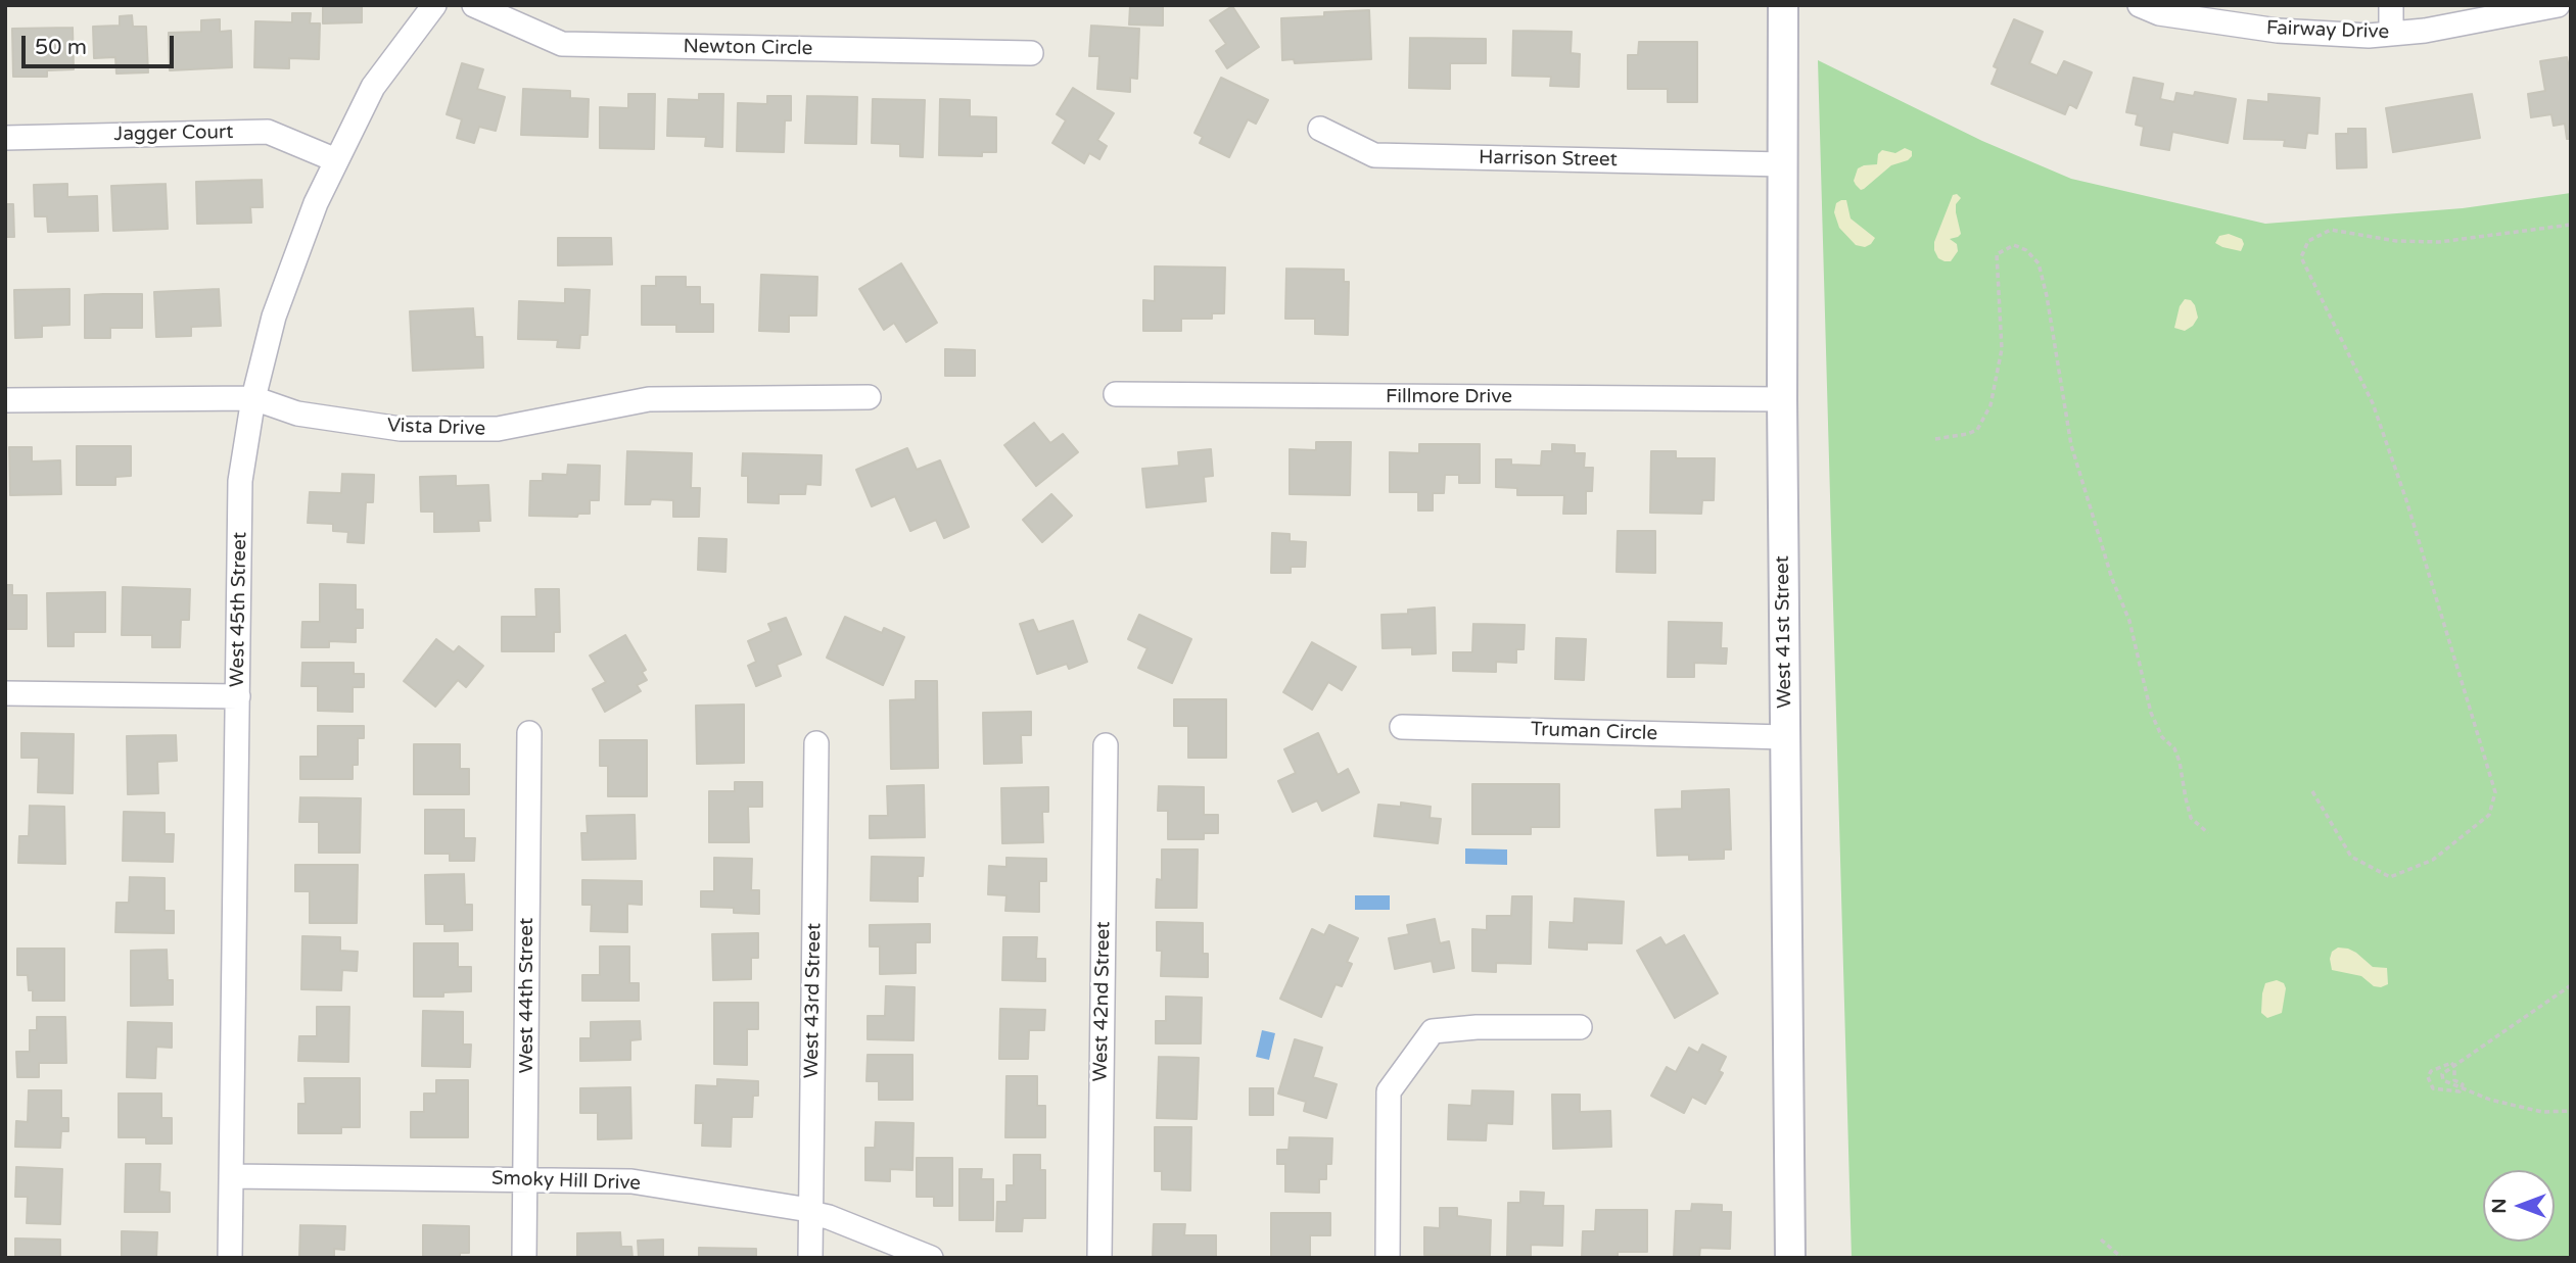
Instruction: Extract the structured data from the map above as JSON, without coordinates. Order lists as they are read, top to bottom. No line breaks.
{"streets":{"street":["Fairway Drive","Newton Circle","Jagger Court","Harrison Street","Fillmore Drive","Vista Drive","West 45th Street","West 41st Street","Truman Circle","West 44th Street","West 43rd Street","West 42nd Street","Smoky Hill Drive"]},"crossings":[["Jagger Court","West 45th Street"],["Harrison Street","West 41st Street"],["Fillmore Drive","West 41st Street"],["Vista Drive","West 45th Street"],["West 45th Street","Smoky Hill Drive"],["West 41st Street","Truman Circle"],["West 44th Street","Smoky Hill Drive"],["West 43rd Street","Smoky Hill Drive"]],"scale_bar":"50 m","north":"left"}
